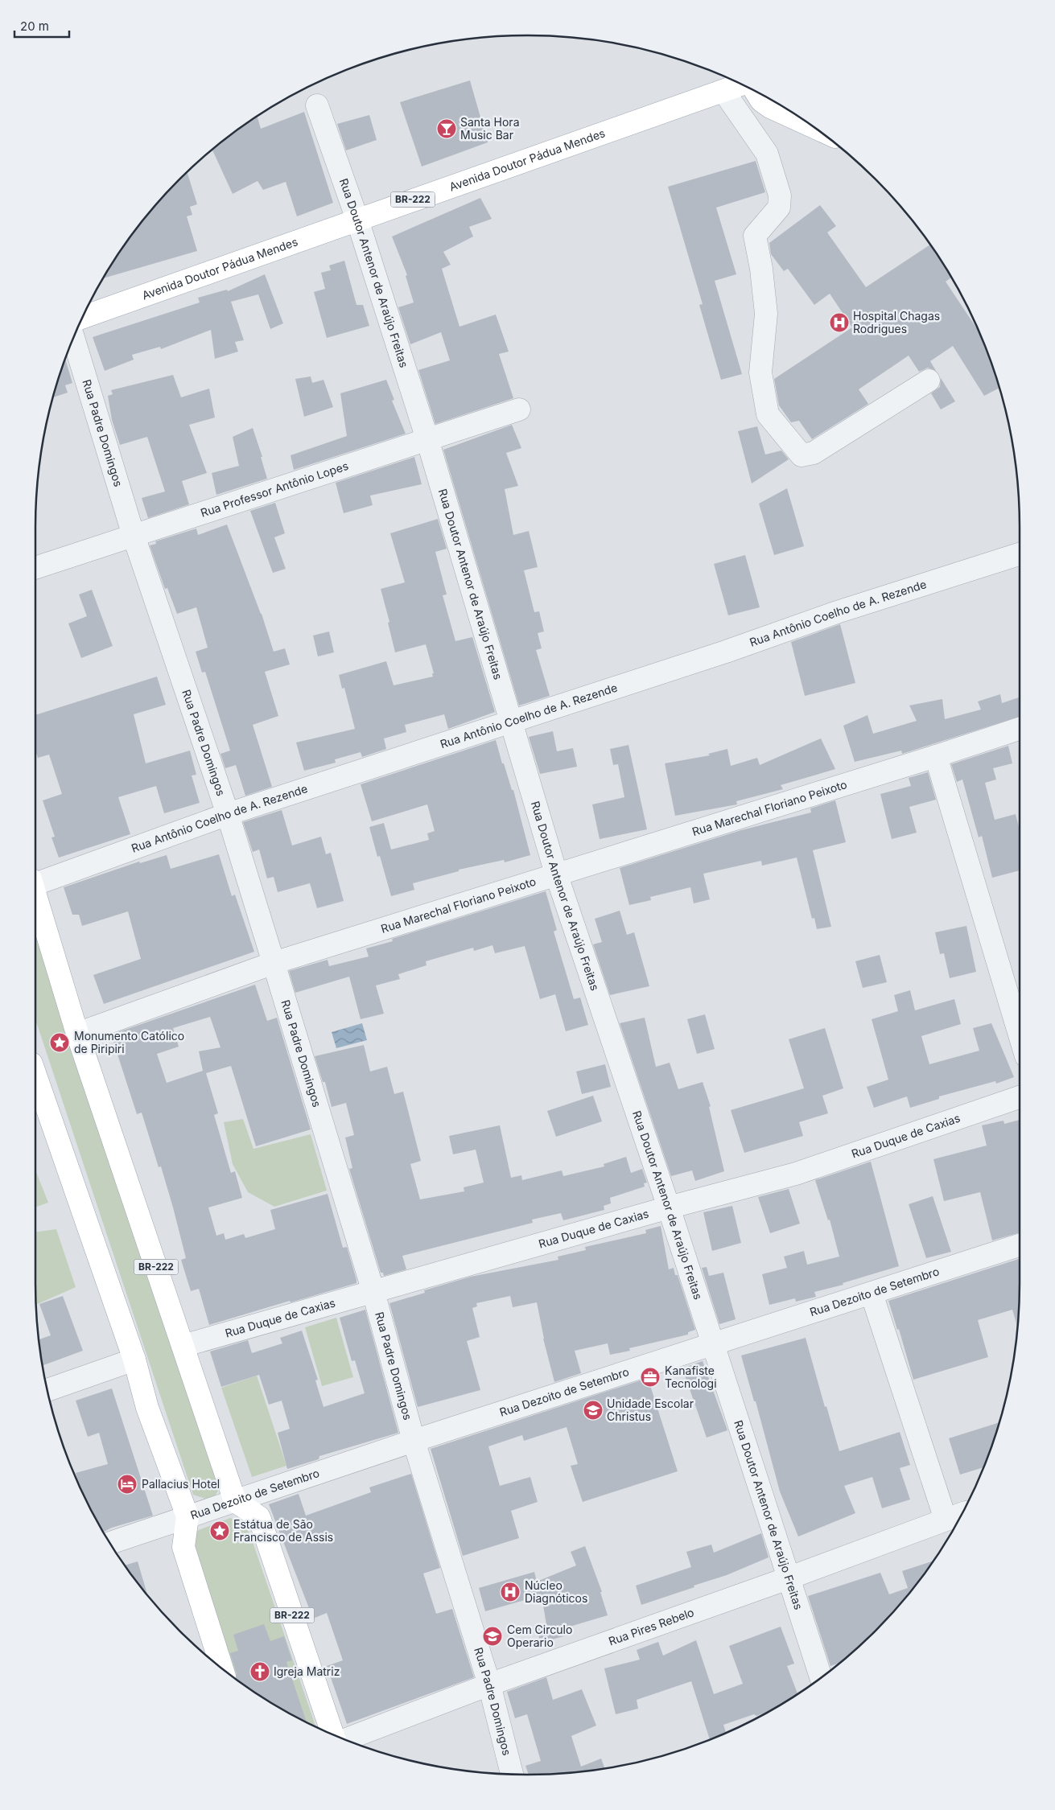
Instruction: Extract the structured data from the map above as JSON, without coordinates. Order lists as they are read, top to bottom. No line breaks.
{"streets":{"main road":["Avenida Doutor Pádua Mendes","BR-222"],"street":["Rua Doutor Antenor de Araújo Freitas","Rua Padre Domingos","Rua Professor Antônio Lopes","Rua Antônio Coelho de A. Rezende","Rua Marechal Floriano Peixoto","Rua Duque de Caxias","Rua Dezoito de Setembro","Rua Pires Rebelo"]},"crossings":[["Avenida Doutor Pádua Mendes","Rua Doutor Antenor de Araújo Freitas"],["BR-222","Rua Marechal Floriano Peixoto"],["BR-222","Rua Duque de Caxias"],["BR-222","Rua Dezoito de Setembro"],["Rua Doutor Antenor de Araújo Freitas","Rua Professor Antônio Lopes"],["Rua Doutor Antenor de Araújo Freitas","Rua Antônio Coelho de A. Rezende"],["Rua Doutor Antenor de Araújo Freitas","Rua Marechal Floriano Peixoto"],["Rua Doutor Antenor de Araújo Freitas","Rua Duque de Caxias"],["Rua Doutor Antenor de Araújo Freitas","Rua Dezoito de Setembro"],["Rua Doutor Antenor de Araújo Freitas","Rua Pires Rebelo"],["Rua Padre Domingos","Rua Professor Antônio Lopes"],["Rua Padre Domingos","Rua Antônio Coelho de A. Rezende"],["Rua Padre Domingos","Rua Marechal Floriano Peixoto"],["Rua Padre Domingos","Rua Duque de Caxias"],["Rua Padre Domingos","Rua Dezoito de Setembro"],["Rua Padre Domingos","Rua Pires Rebelo"]],"places":{"bar":["Santa Hora Music Bar"],"hospital":["Hospital Chagas Rodrigues","Núcleo Diagnóticos"],"place":["Monumento Católico de Piripiri","Estátua de São Francisco de Assis"],"office":["Kanafiste Tecnologi"],"school or university":["Unidade Escolar Christus","Cem Circulo Operario"],"hotel":["Pallacius Hotel"],"church":["Igreja Matriz"]},"scale_bar":"20 m"}
